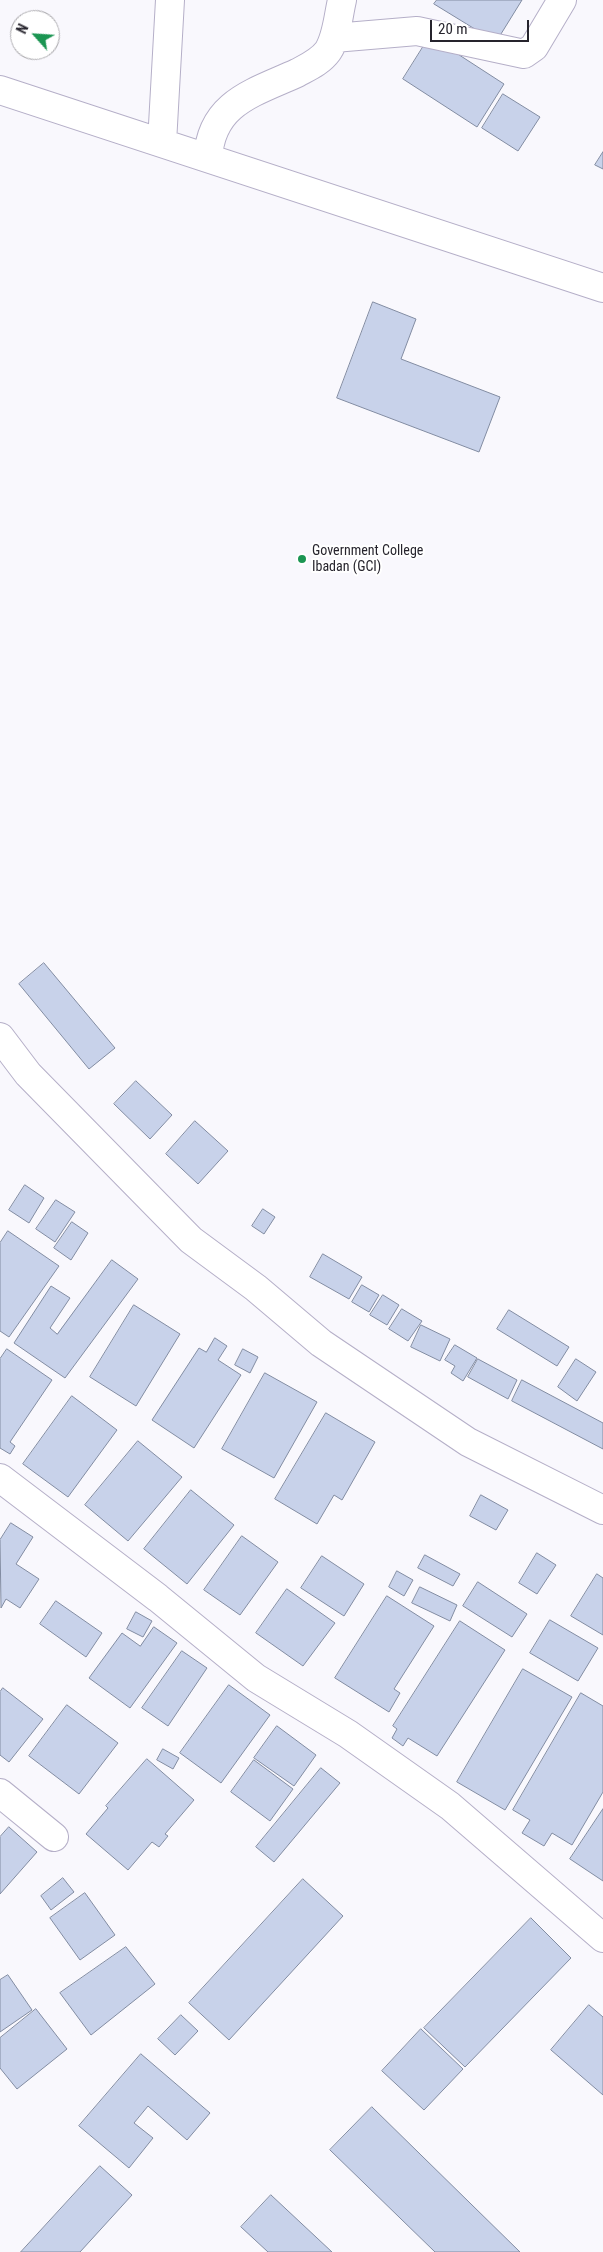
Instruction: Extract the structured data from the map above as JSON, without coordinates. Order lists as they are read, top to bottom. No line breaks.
{"places":["Government College Ibadan (GCI)"],"scale_bar":"20 m","north":"top left"}
